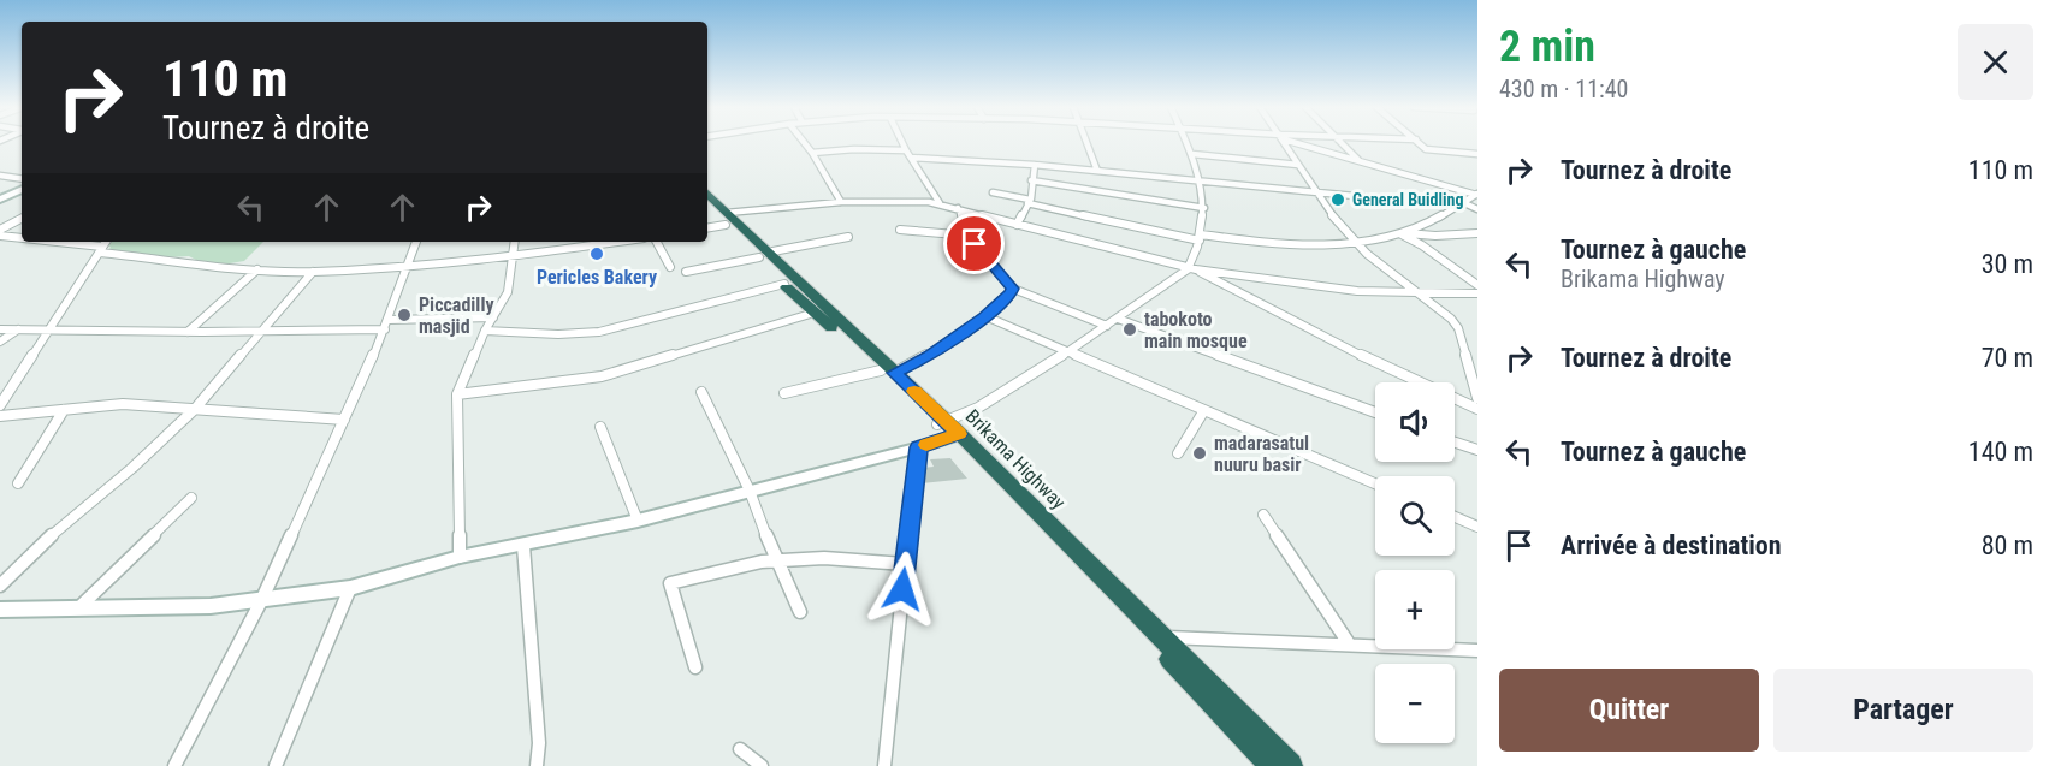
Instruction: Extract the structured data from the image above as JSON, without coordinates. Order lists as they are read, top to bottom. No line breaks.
{"streets":{"highway":["Brikama Highway"]},"places":["General Buidling","Pericles Bakery","Piccadilly masjid","tabokoto main mosque","madarasatul nuuru basir"],"page":{"heading":["2 min","430 m · 11:40"],"turn":["110 m","Tournez à droite"],"list":[{"name":"Tournez à droite","value":"110 m"},{"name":"Tournez à gauche","note":"Brikama Highway","value":"30 m"},{"name":"Tournez à droite","value":"70 m"},{"name":"Tournez à gauche","value":"140 m"},{"name":"Arrivée à destination","value":"80 m"}],"map_buttons":["+","−"],"buttons":["Quitter","Partager"]}}
